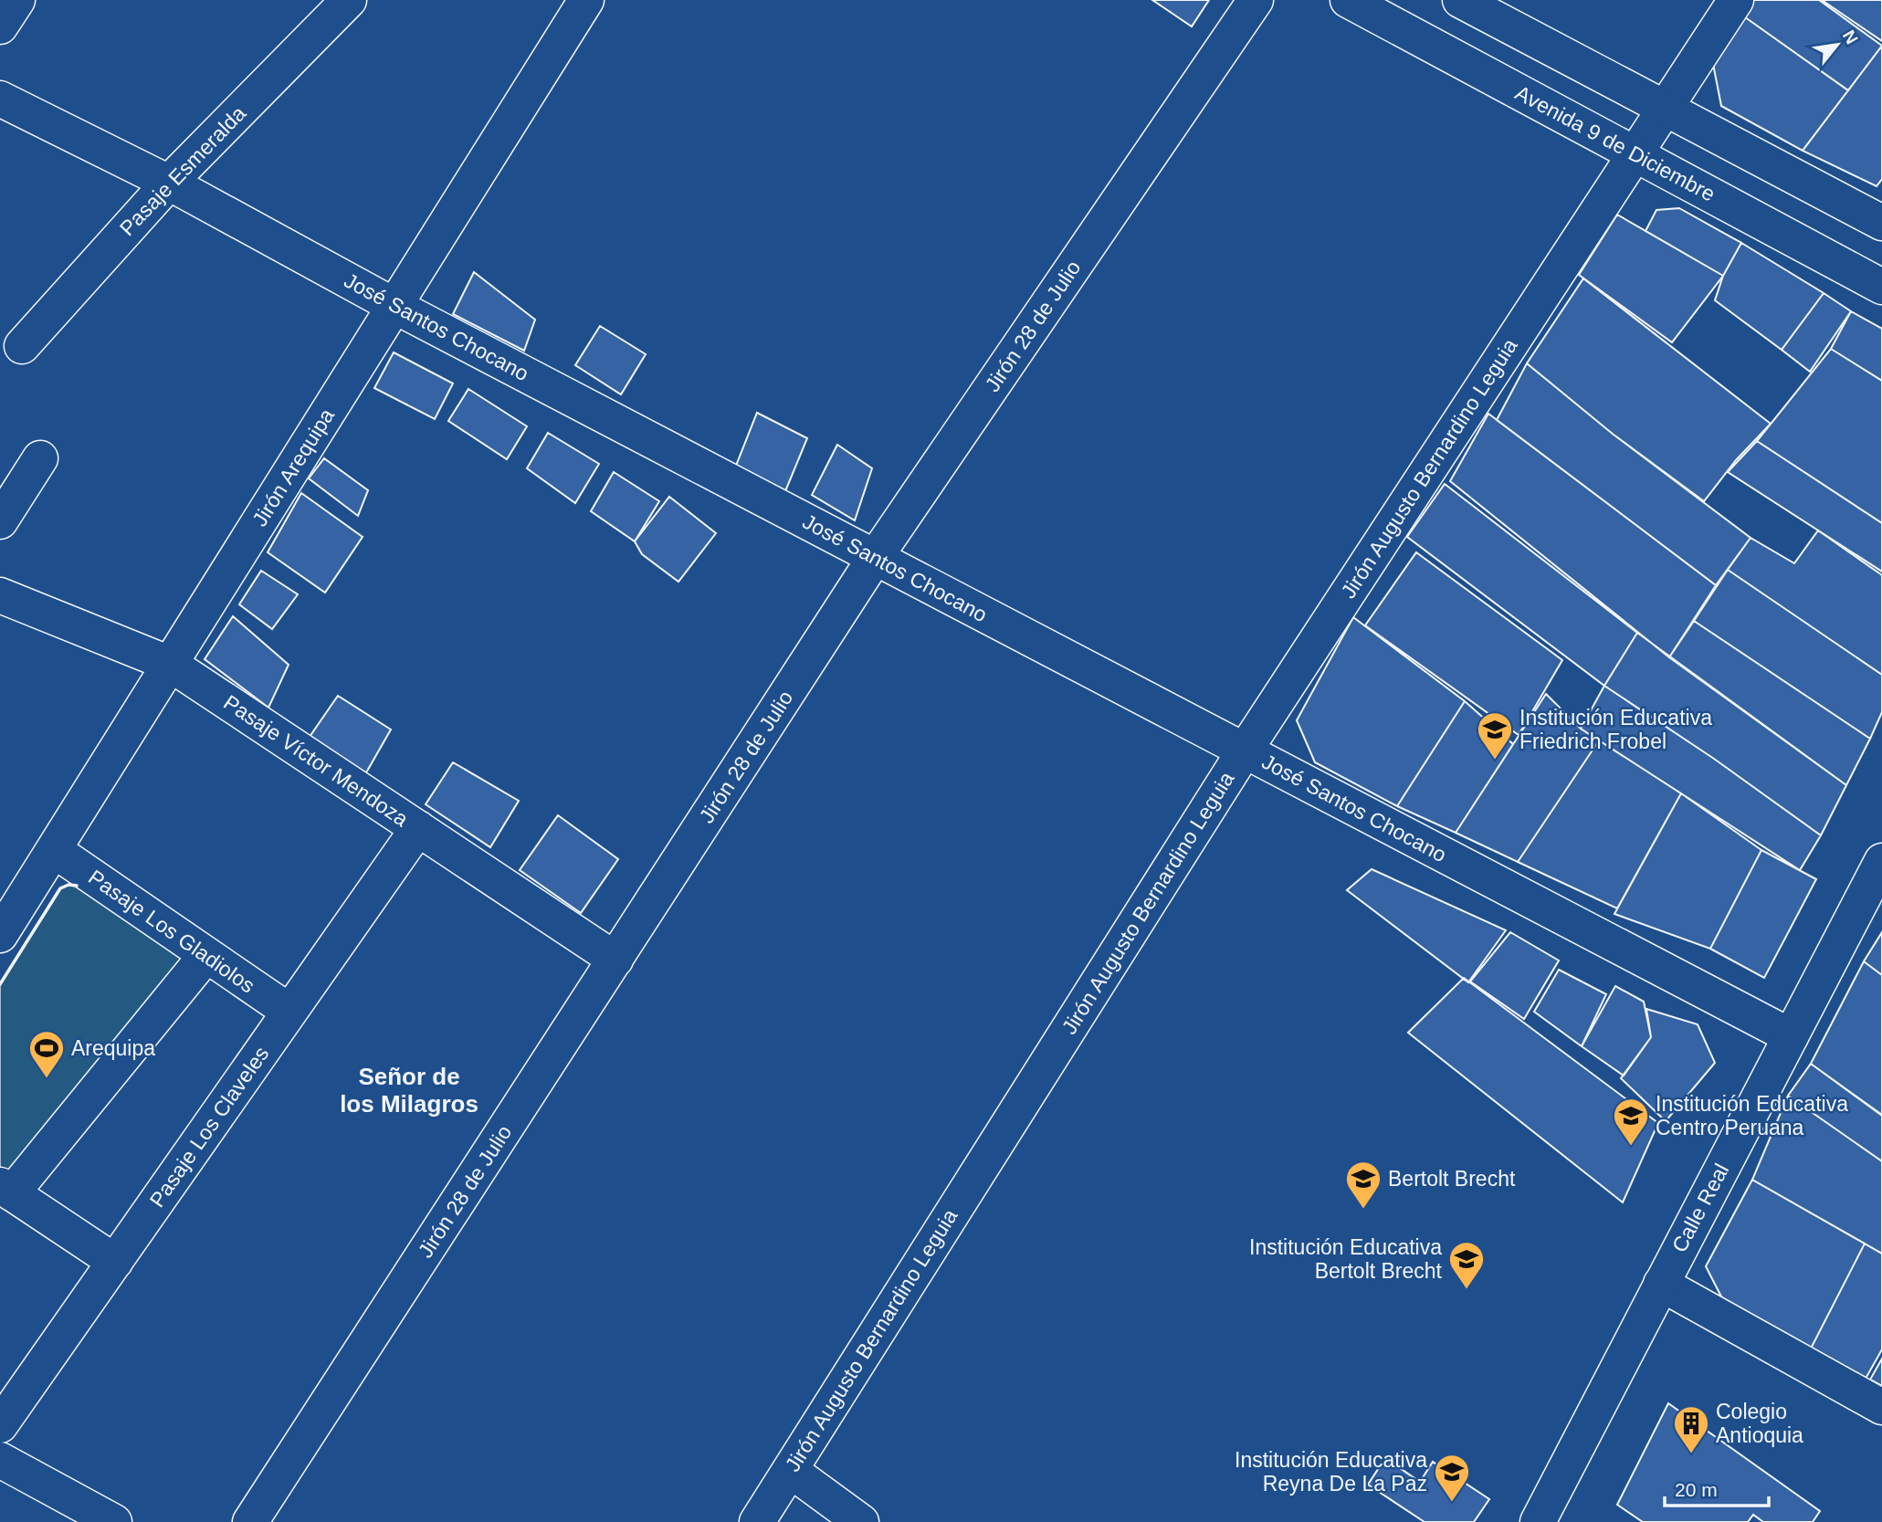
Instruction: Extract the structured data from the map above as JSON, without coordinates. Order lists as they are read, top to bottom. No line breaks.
{"streets":{"main road":["Avenida 9 de Diciembre","Pasaje Esmeralda","Jirón 28 de Julio","José Santos Chocano","Jirón Arequipa","Jirón Augusto Bernardino Leguia","Pasaje Víctor Mendoza","Pasaje Los Gladiolos","Pasaje Los Claveles","Calle Real"]},"crossings":[["Avenida 9 de Diciembre","Jirón Augusto Bernardino Leguia"],["Pasaje Esmeralda","José Santos Chocano"],["Jirón 28 de Julio","José Santos Chocano"],["Jirón 28 de Julio","Pasaje Víctor Mendoza"],["José Santos Chocano","Jirón Arequipa"],["José Santos Chocano","Jirón Augusto Bernardino Leguia"],["José Santos Chocano","Calle Real"],["Jirón Arequipa","Pasaje Víctor Mendoza"],["Jirón Arequipa","Pasaje Los Gladiolos"],["Pasaje Víctor Mendoza","Pasaje Los Claveles"],["Pasaje Los Gladiolos","Pasaje Los Claveles"]],"districts":["Señor de los Milagros"],"places":{"school or university":["Institución Educativa Friedrich Frobel","Institución Educativa Centro Peruana","Bertolt Brecht","Institución Educativa Bertolt Brecht","Institución Educativa Reyna De La Paz"],"sports":["Arequipa"],"building":["Colegio Antioquia"]},"scale_bar":"20 m","north":"top right"}
